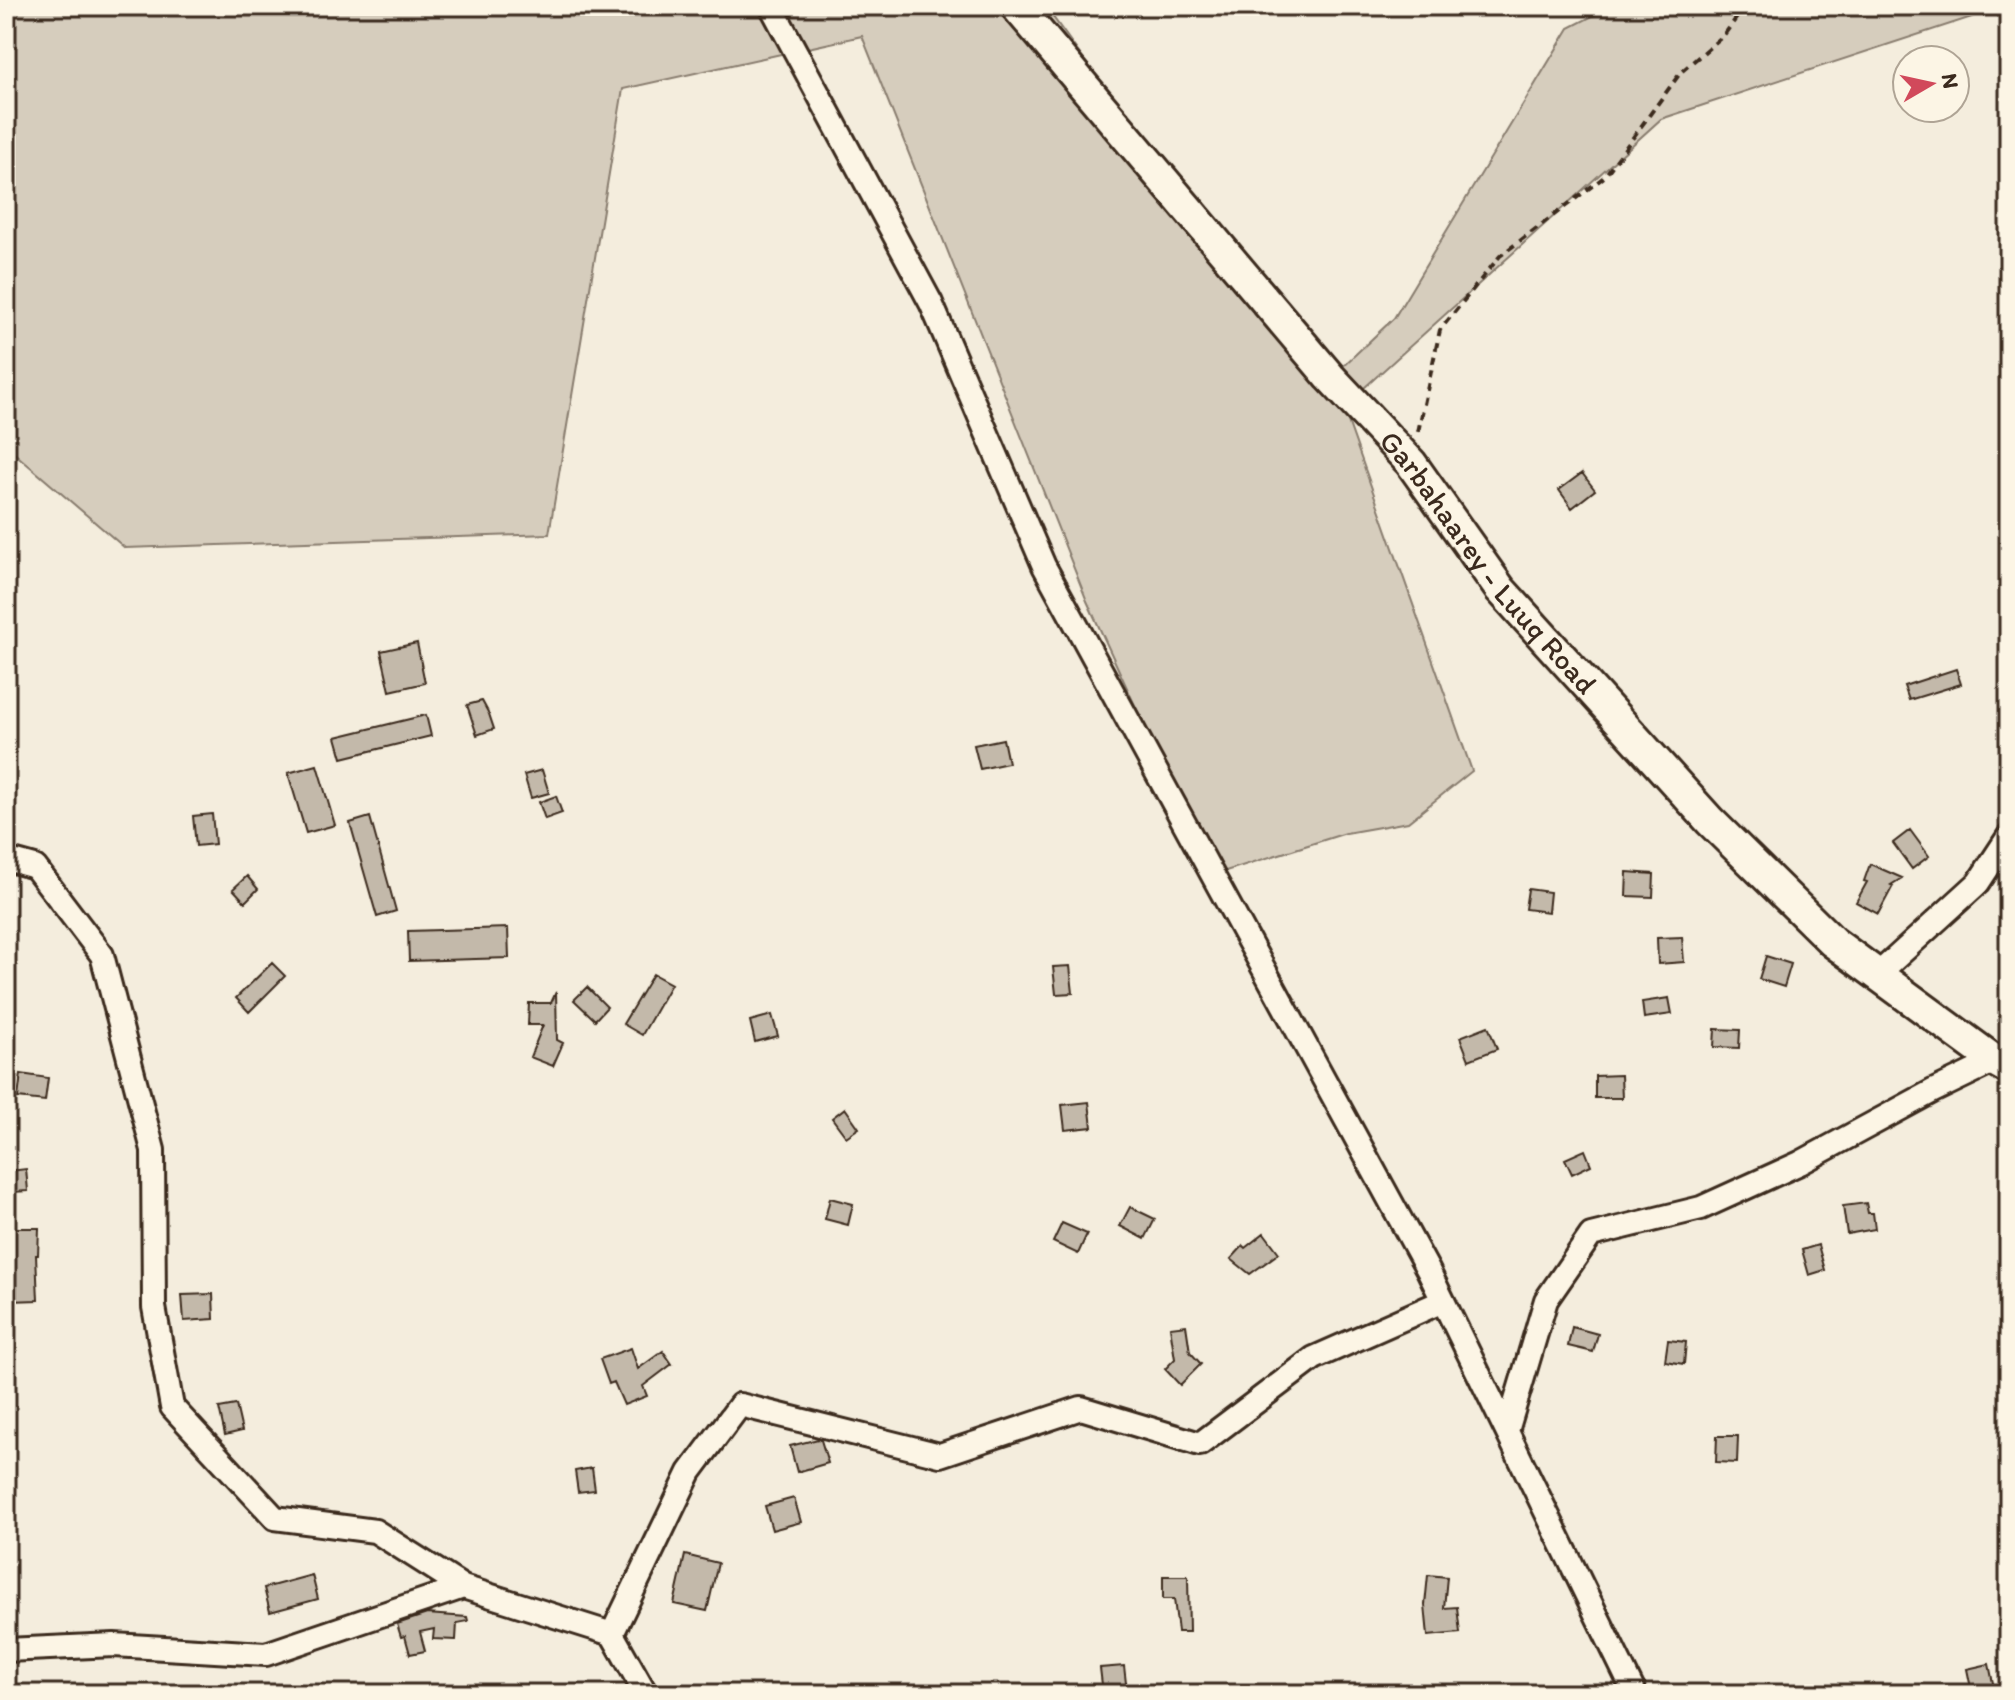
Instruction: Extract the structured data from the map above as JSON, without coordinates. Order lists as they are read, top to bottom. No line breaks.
{"streets":{"street":["Garbahaarey - Luuq Road"]},"north":"right"}
